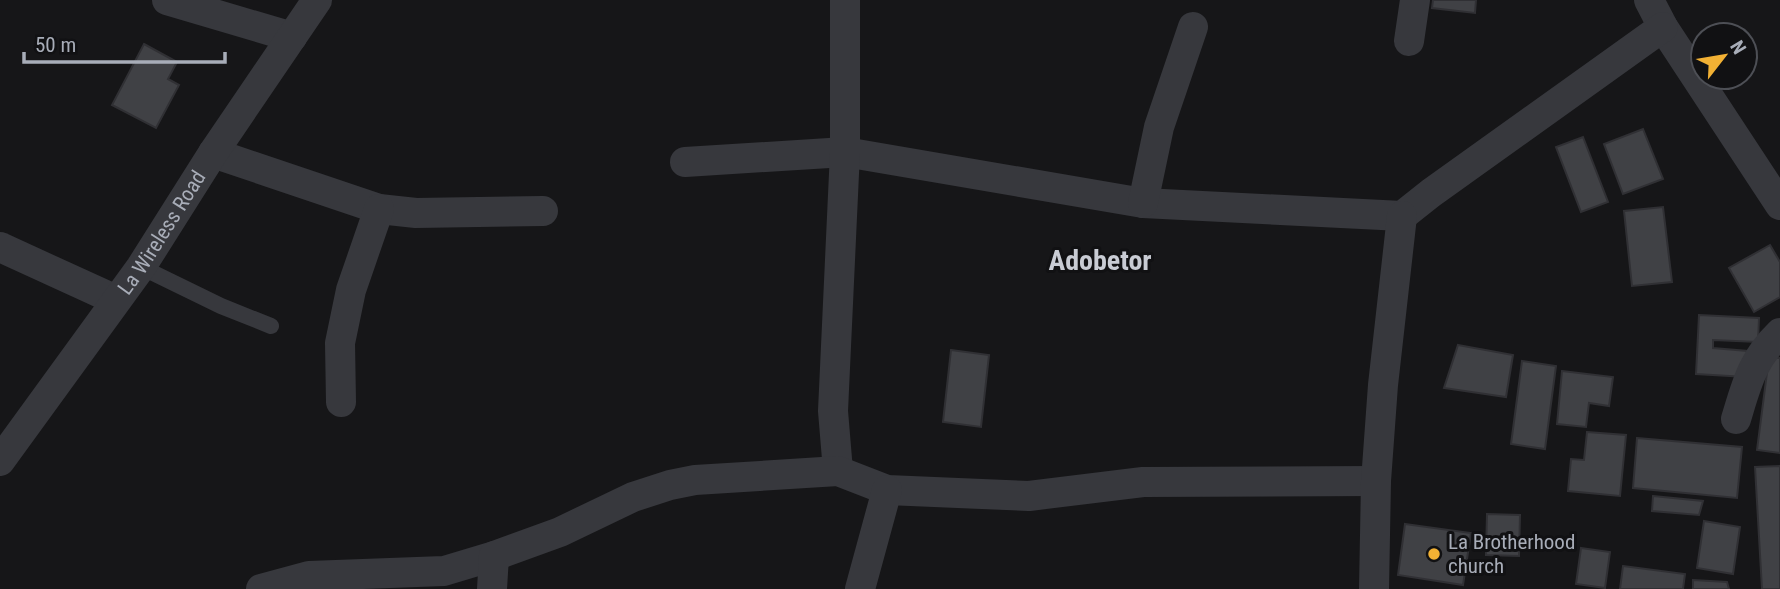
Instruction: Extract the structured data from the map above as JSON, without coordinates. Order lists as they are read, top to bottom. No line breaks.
{"streets":{"street":["La Wireless Road"]},"districts":["Adobetor"],"places":["La Brotherhood church"],"scale_bar":"50 m","north":"top right"}
